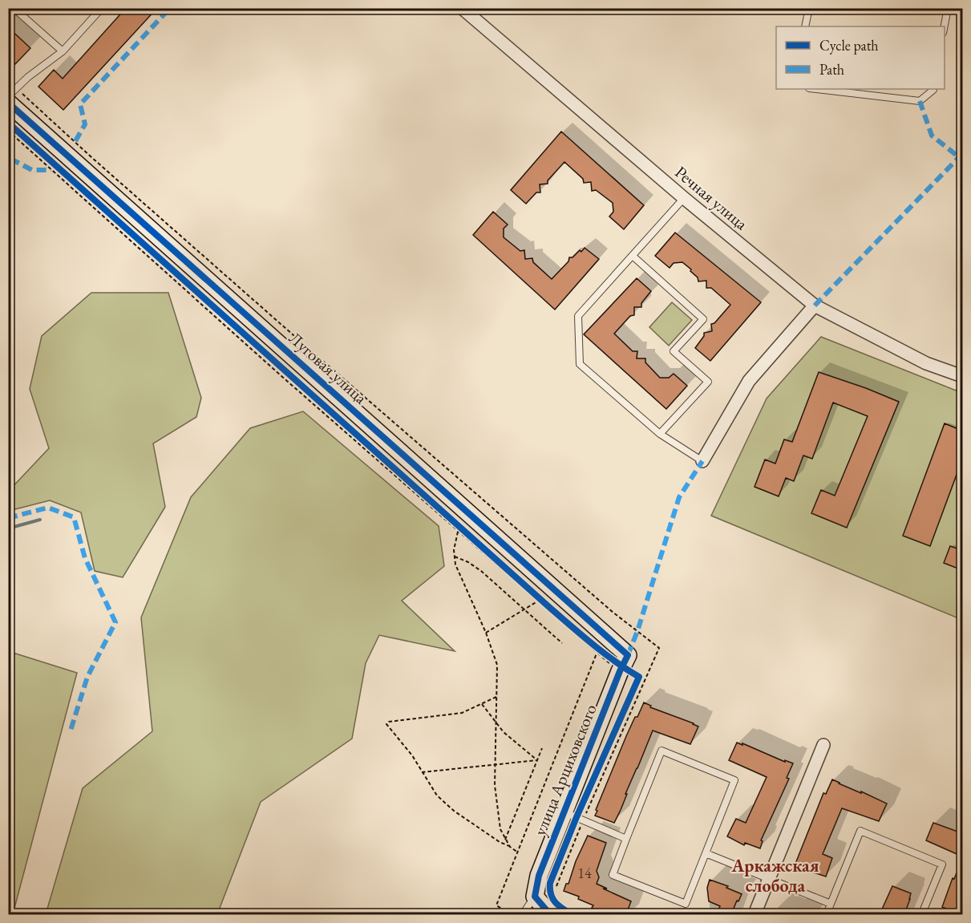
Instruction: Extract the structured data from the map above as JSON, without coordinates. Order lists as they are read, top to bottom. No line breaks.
{"streets":{"street":["Речная улица","Луговая улица","улица Арциховского"]},"crossings":[["Луговая улица","улица Арциховского"]],"districts":["Аркажская слобода"],"house_numbers":["14"],"legend":["Cycle path","Path"]}
